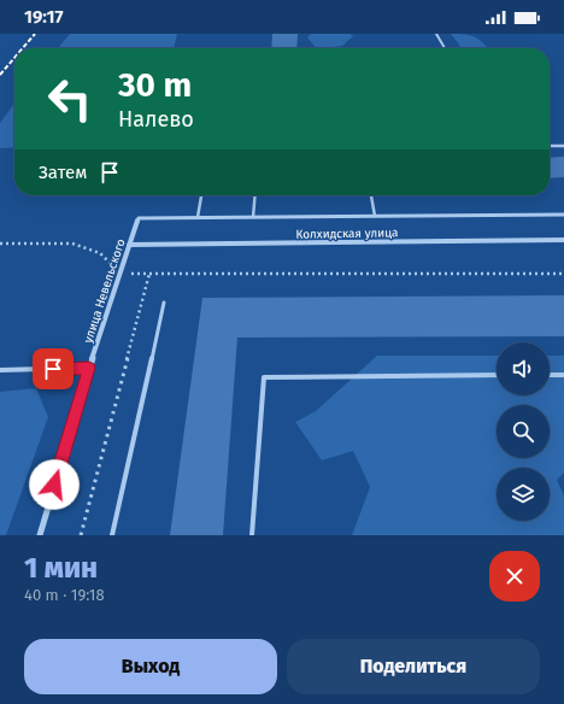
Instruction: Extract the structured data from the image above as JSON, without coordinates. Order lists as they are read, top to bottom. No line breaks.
{"streets":{"street":["Колхидская улица","улица Невельского"]},"crossings":[["Колхидская улица","улица Невельского"]],"page":{"status":"19:17","turn":["30 m","Налево"],"then":"Затем","heading":["1 мин","40 m · 19:18"],"buttons":["Выход","Поделиться"]}}
